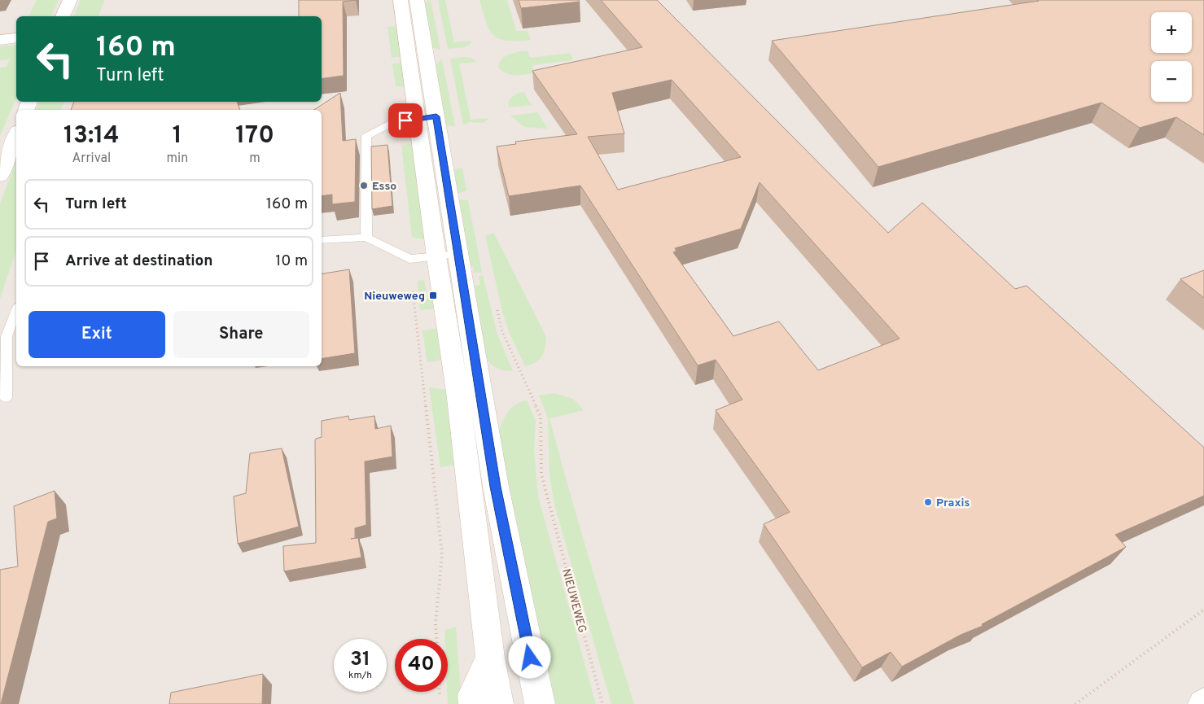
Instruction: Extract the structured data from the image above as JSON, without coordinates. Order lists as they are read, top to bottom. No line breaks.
{"streets":{"path":["NIEUWEWEG"]},"places":{"other":["Esso","Praxis"],"transit":["Nieuweweg"]},"page":{"map_buttons":["+","−"],"turn":["160 m","Turn left"],"eta":["13:14","Arrival","1","min","170","m"],"list":[{"name":"Turn left","value":"160 m"},{"name":"Arrive at destination","value":"10 m"}],"buttons":["Exit","Share"],"speed":"31 km/h","limit":"40"}}
